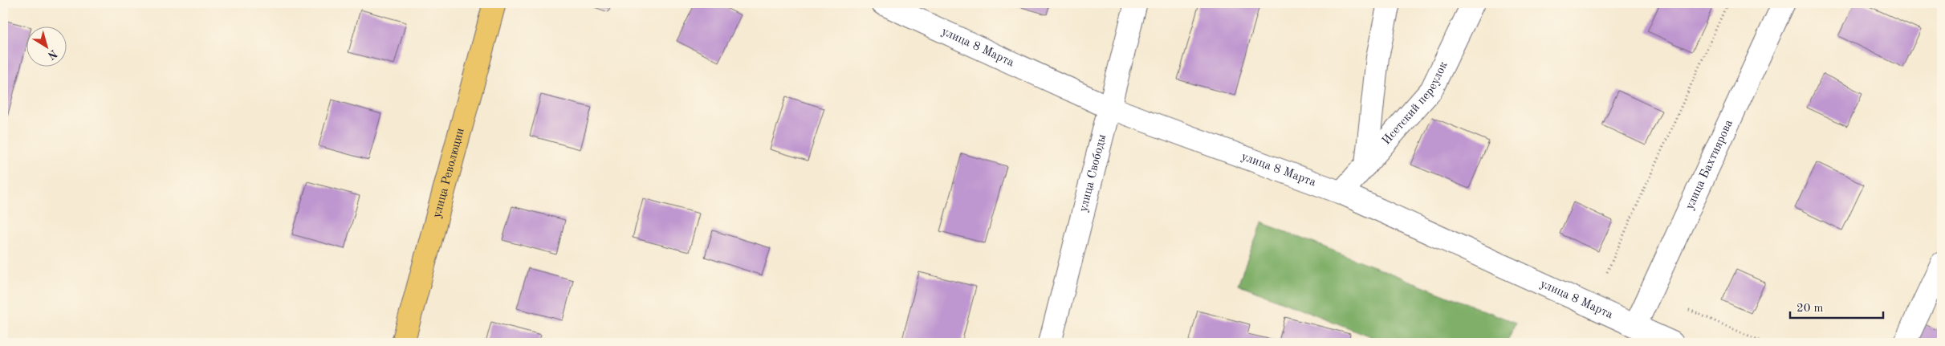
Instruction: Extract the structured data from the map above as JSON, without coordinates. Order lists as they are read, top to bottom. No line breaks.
{"streets":{"main road":["улица Революции"],"street":["улица 8 Марта","Исетский переулок","улица Бахтиярова","улица Свободы"]},"crossings":[["улица 8 Марта","Исетский переулок"],["улица 8 Марта","улица Бахтиярова"],["улица 8 Марта","улица Свободы"]],"scale_bar":"20 m","north":"bottom right"}
